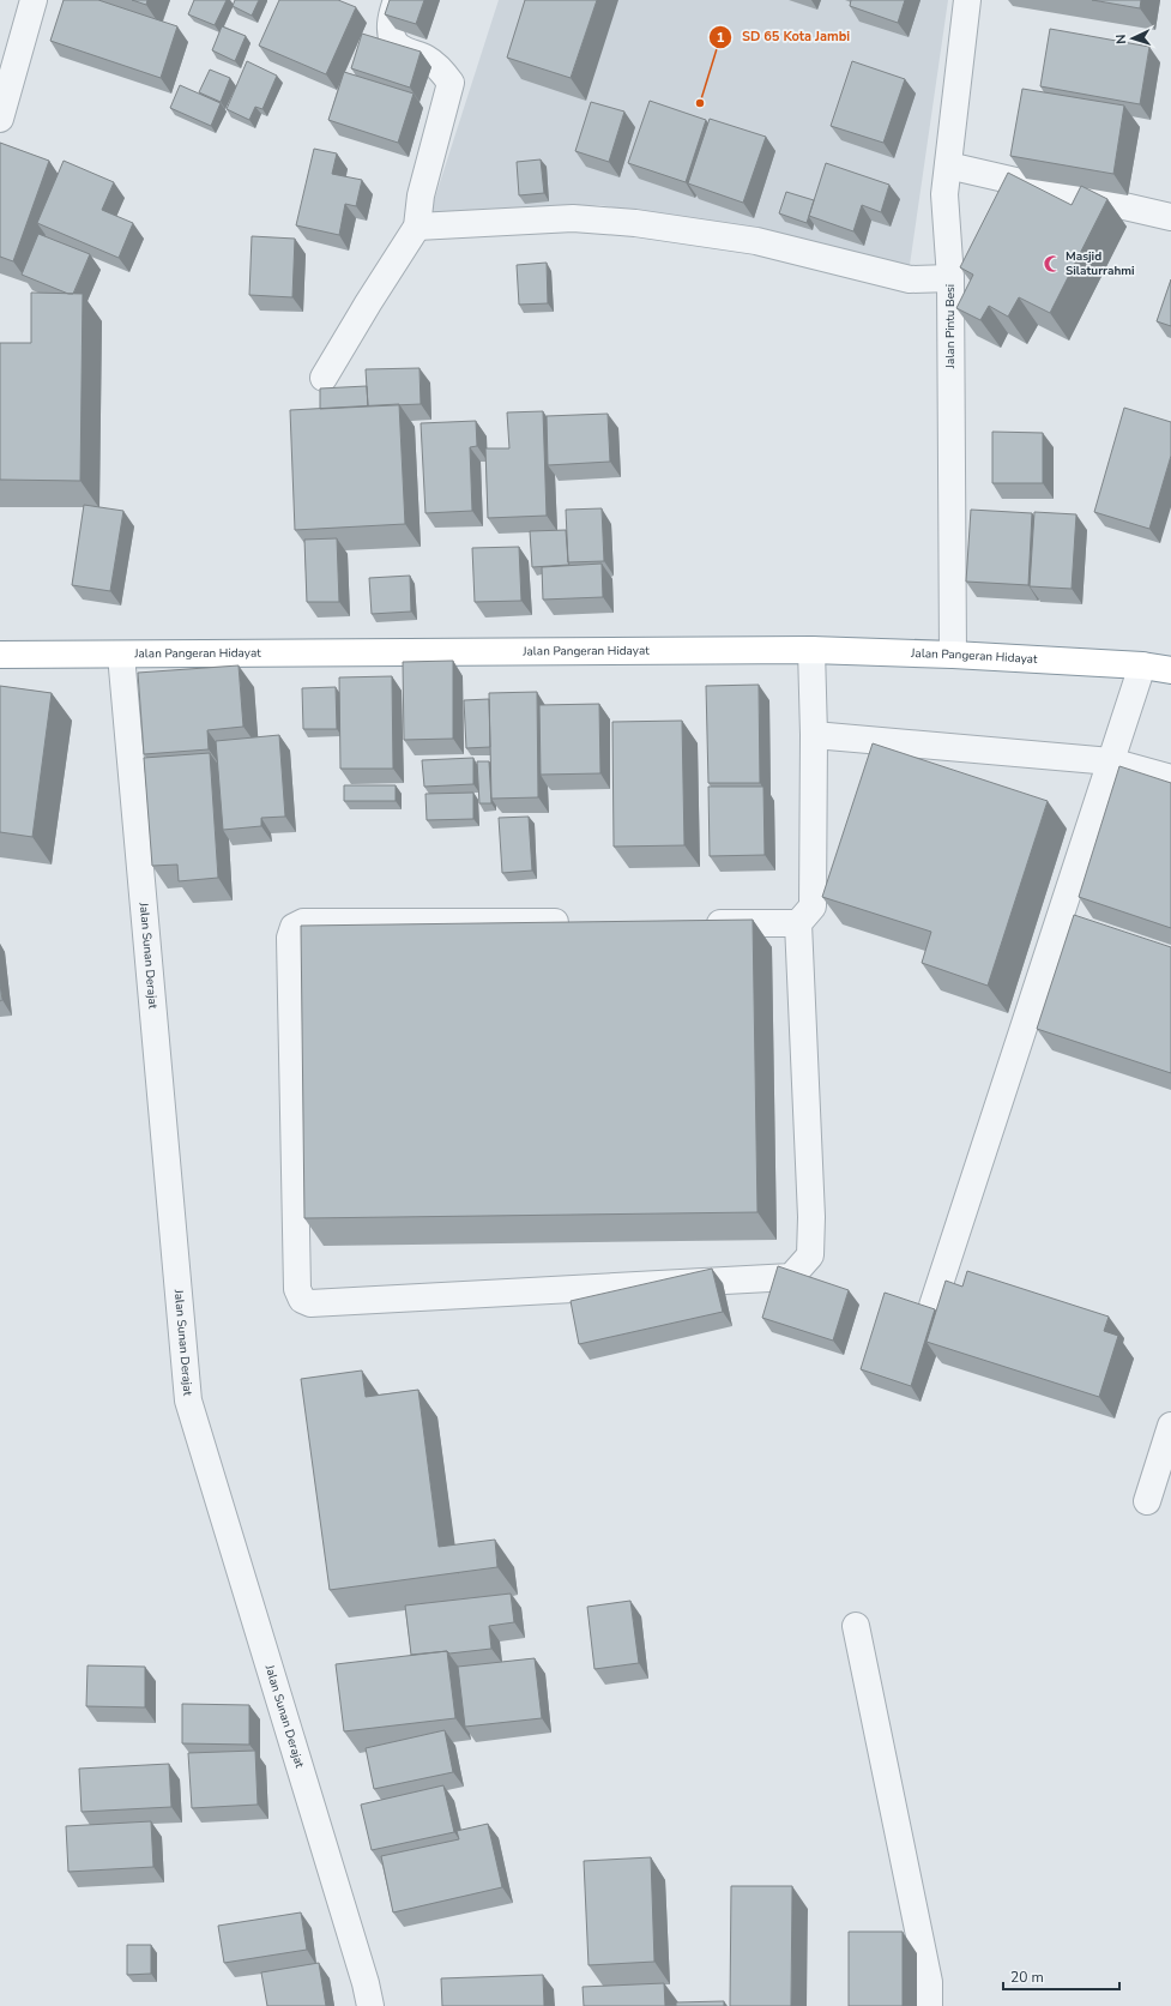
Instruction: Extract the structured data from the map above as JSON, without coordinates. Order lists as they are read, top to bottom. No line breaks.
{"streets":{"highway":["Jalan Pangeran Hidayat"],"street":["Jalan Pintu Besi","Jalan Sunan Derajat"]},"crossings":[["Jalan Pintu Besi","Jalan Pangeran Hidayat"],["Jalan Pangeran Hidayat","Jalan Sunan Derajat"]],"places":{"other":["SD 65 Kota Jambi"],"mosque":["Masjid Silaturrahmi"]},"scale_bar":"20 m","north":"left"}
